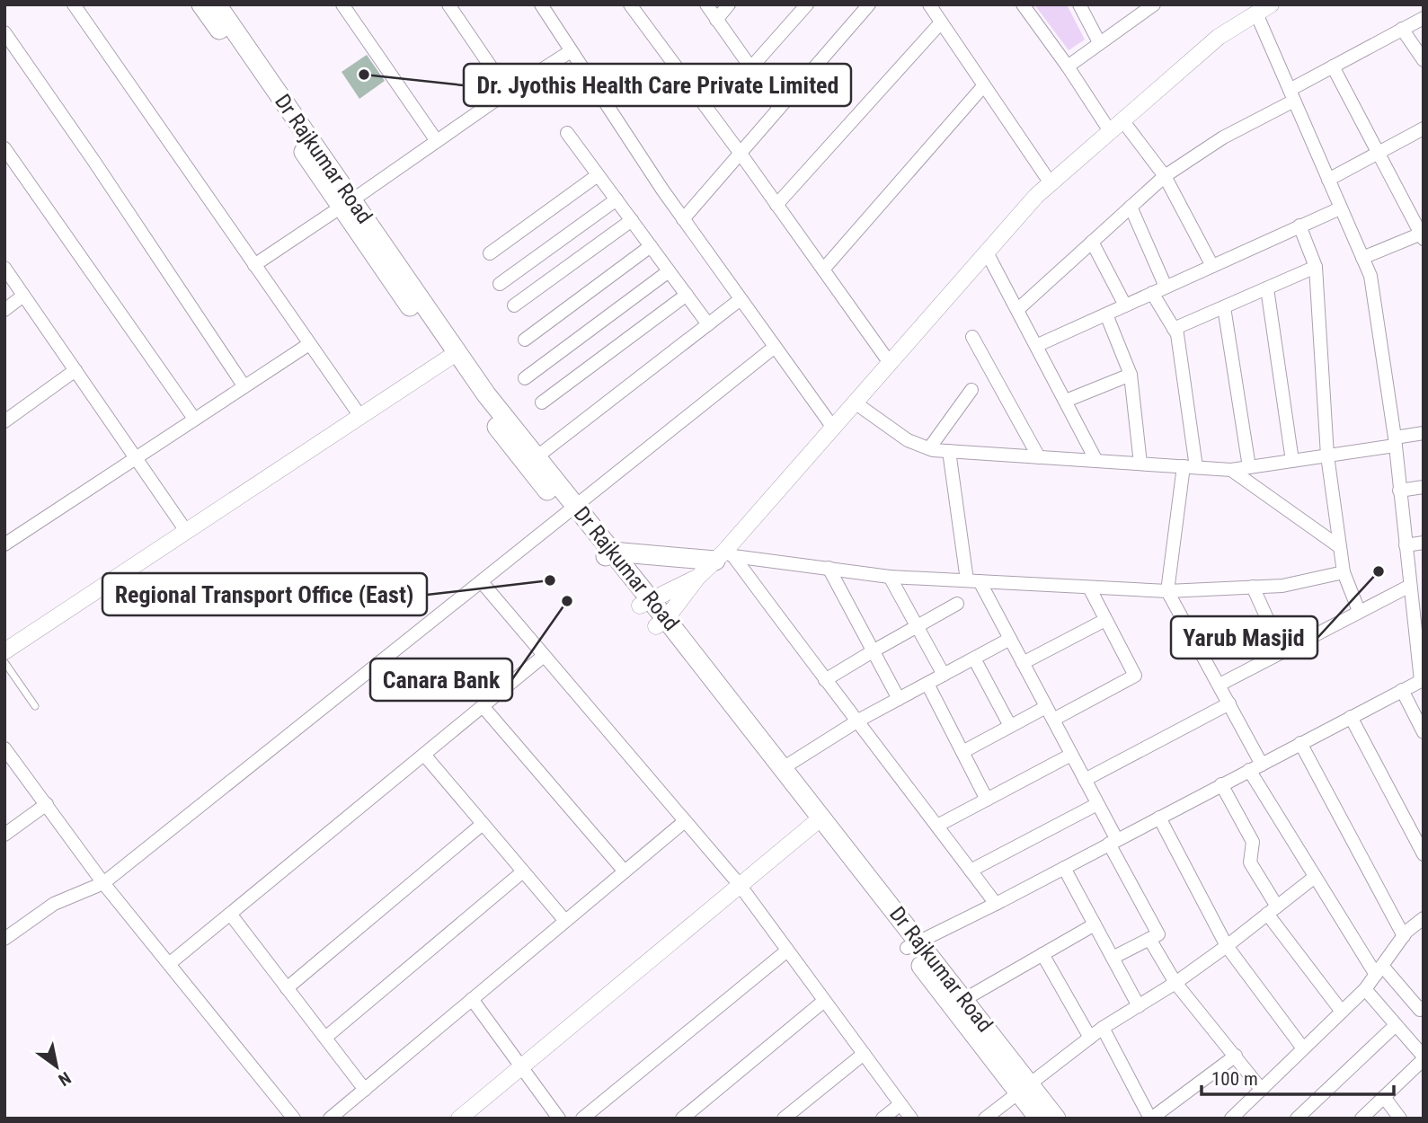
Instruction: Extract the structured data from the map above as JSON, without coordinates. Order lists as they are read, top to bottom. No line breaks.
{"streets":{"main road":["Dr Rajkumar Road"]},"places":["Dr. Jyothis Health Care Private Limited","Yarub Masjid","Regional Transport Office (East)","Canara Bank"],"scale_bar":"100 m","north":"bottom right"}
